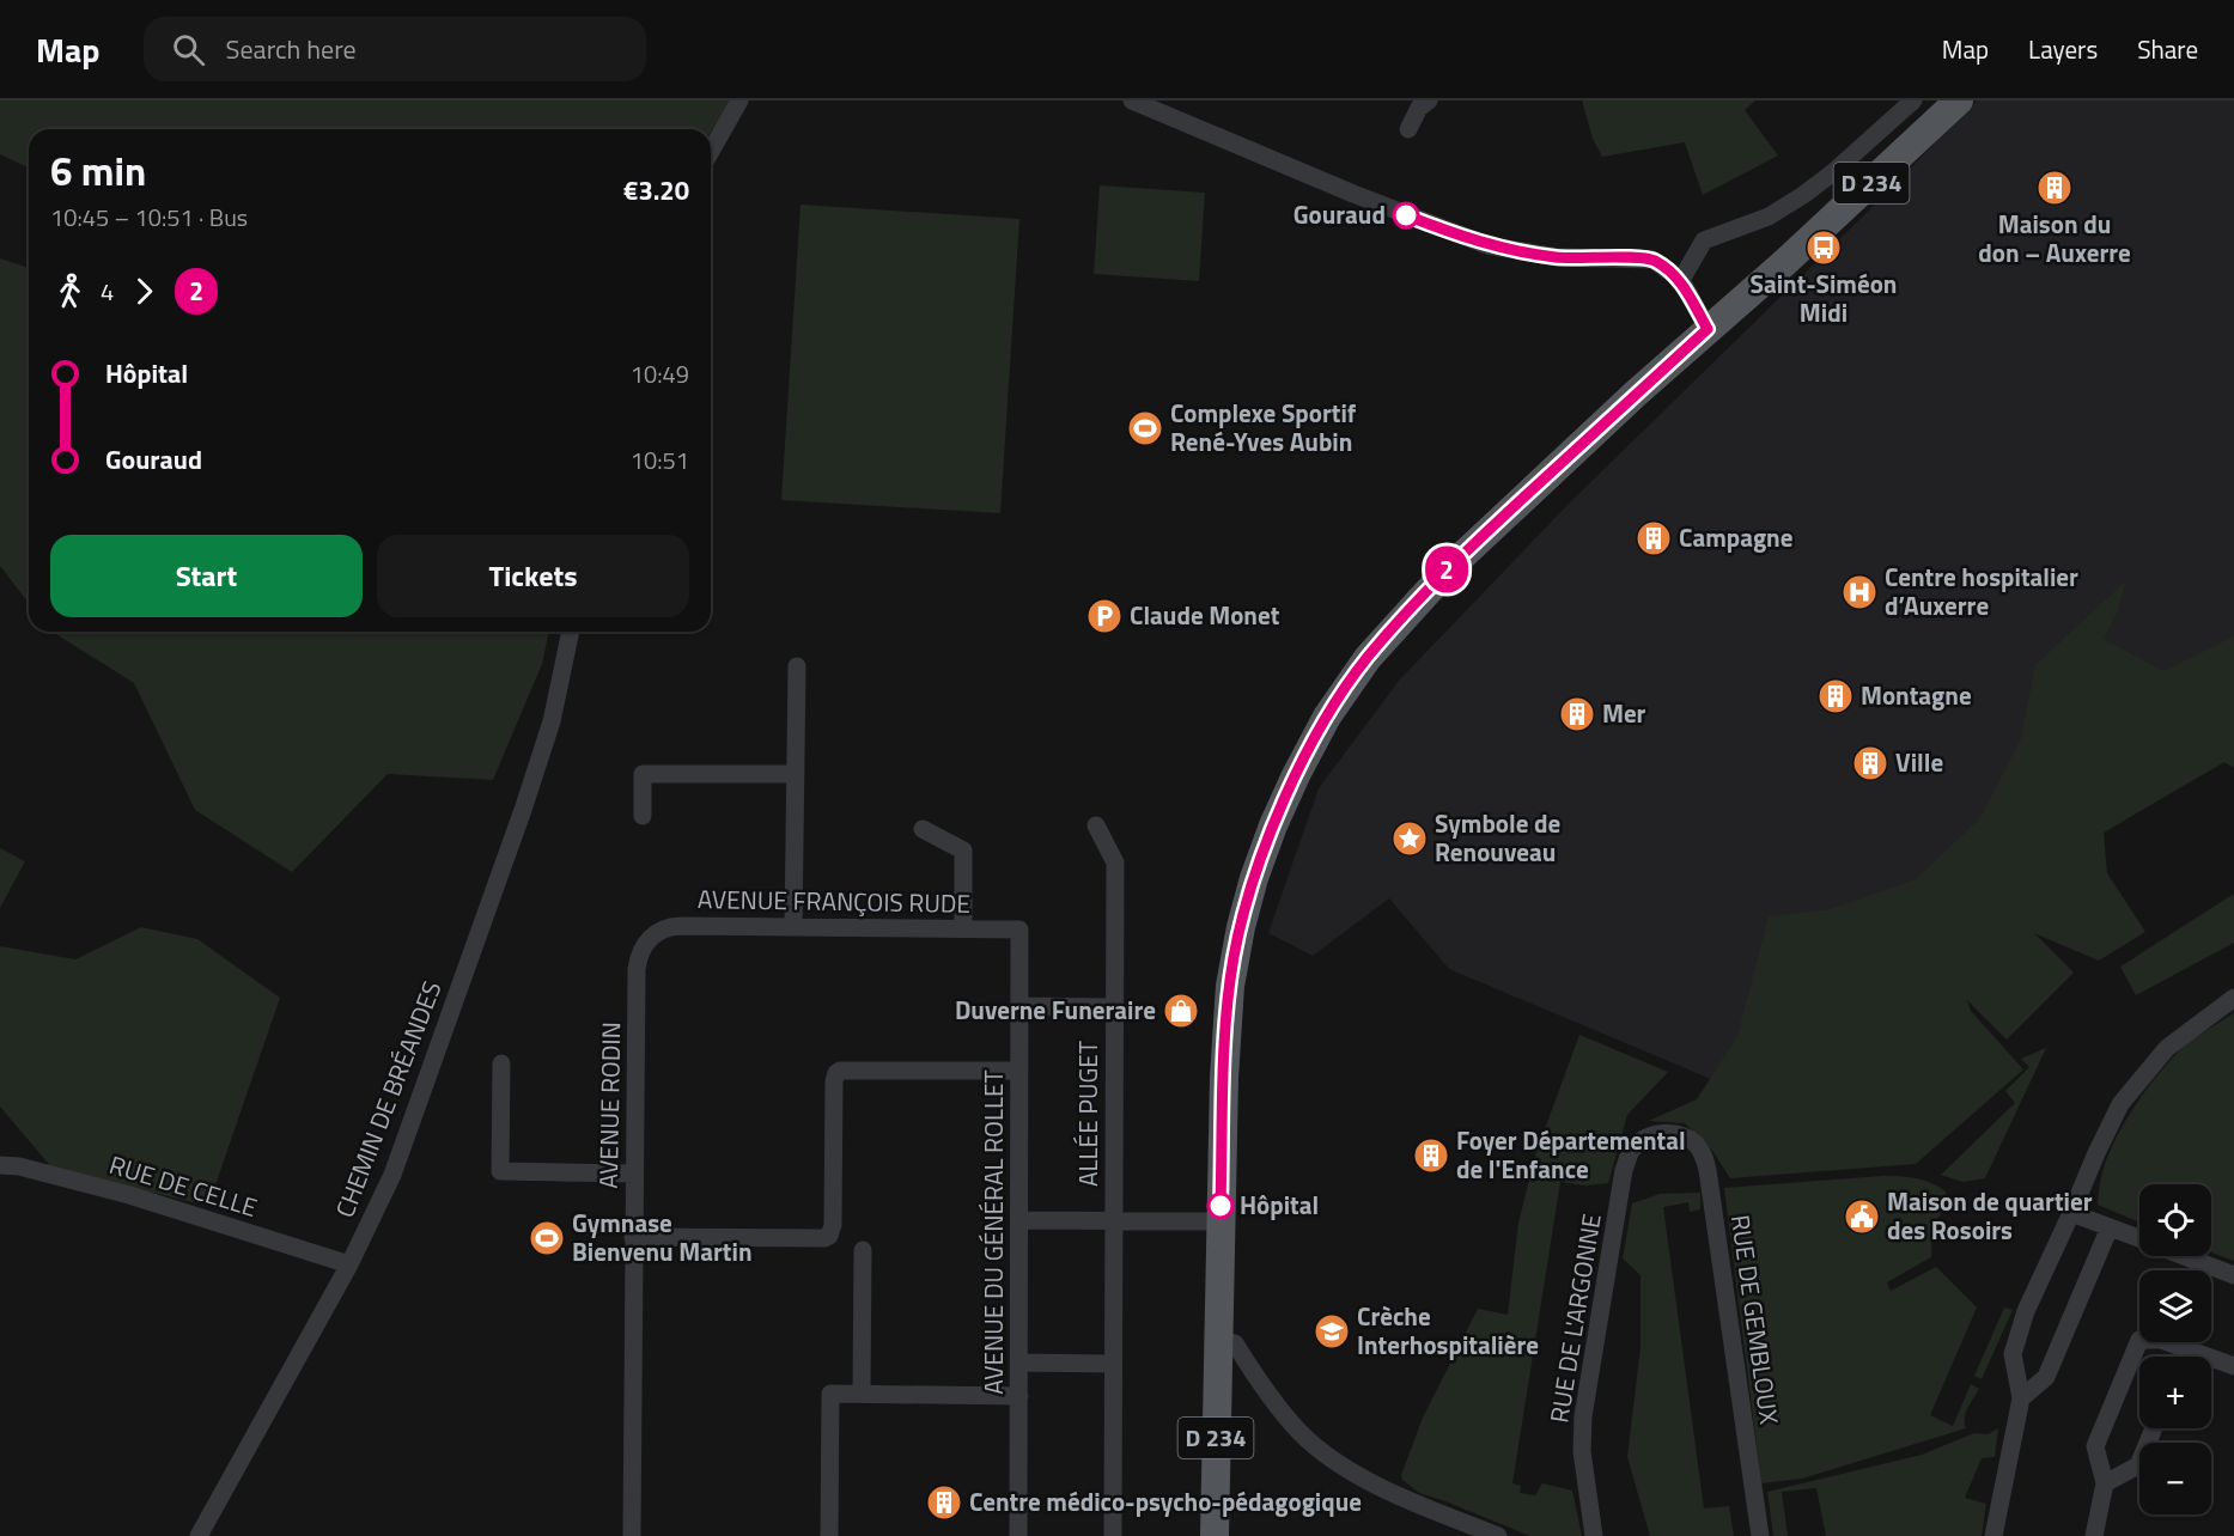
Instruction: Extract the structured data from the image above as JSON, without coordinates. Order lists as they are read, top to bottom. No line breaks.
{"streets":{"main road":["D 234"],"street":["AVENUE FRANÇOIS RUDE","CHEMIN DE BRÉANDES","AVENUE RODIN","ALLÉE PUGET","RUE DE CELLE","AVENUE DU GÉNÉRAL ROLLET","RUE DE L'ARGONNE","RUE DE GEMBLOUX"]},"crossings":[["AVENUE FRANÇOIS RUDE","AVENUE RODIN"],["AVENUE FRANÇOIS RUDE","AVENUE DU GÉNÉRAL ROLLET"],["CHEMIN DE BRÉANDES","RUE DE CELLE"],["ALLÉE PUGET","AVENUE DU GÉNÉRAL ROLLET"],["RUE DE L'ARGONNE","RUE DE GEMBLOUX"]],"places":{"building":["Maison du don – Auxerre","Campagne","Montagne","Mer","Ville","Foyer Départemental de l'Enfance","Centre médico-psycho-pédagogique"],"other":["Gouraud","Hôpital"],"bus stop":["Saint-Siméon Midi"],"sports":["Complexe Sportif René-Yves Aubin","Gymnase Bienvenu Martin"],"hospital":["Centre hospitalier d’Auxerre"],"parking":["Claude Monet"],"place":["Symbole de Renouveau"],"shop":["Duverne Funeraire"],"public building":["Maison de quartier des Rosoirs"],"school or university":["Crèche Interhospitalière"]},"lines":["bus line 2"],"page":{"header":"Map","search":"Search here","nav":["Map","Layers","Share"],"on_map":"2","heading":["6 min","10:45 – 10:51 · Bus","€3.20"],"legs":["4","2"],"list":[{"name":"Hôpital","value":"10:49"},{"name":"Gouraud","value":"10:51"}],"buttons":["Start","Tickets"],"map_buttons":["+","−"]}}
